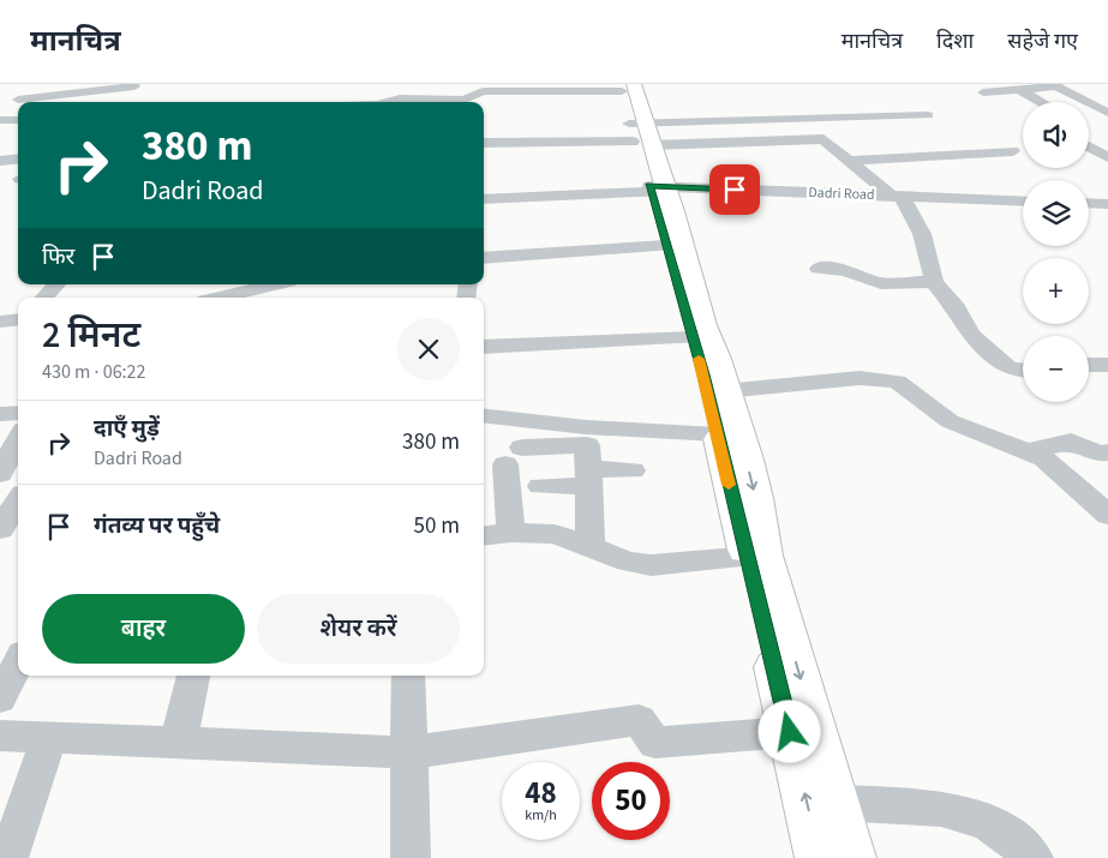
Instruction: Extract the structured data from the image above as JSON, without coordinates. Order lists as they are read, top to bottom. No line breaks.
{"streets":{"street":["Dadri Road"]},"page":{"header":"मानचित्र","nav":["मानचित्र","दिशा","सहेजे गए"],"map_buttons":["+","−"],"turn":["380 m","Dadri Road"],"then":"फिर","heading":["2 मिनट","430 m · 06:22"],"list":[{"name":"दाएँ मुड़ें","note":"Dadri Road","value":"380 m"},{"name":"गंतव्य पर पहुँचे","value":"50 m"}],"buttons":["बाहर","शेयर करें"],"speed":"48 km/h","limit":"50"}}
